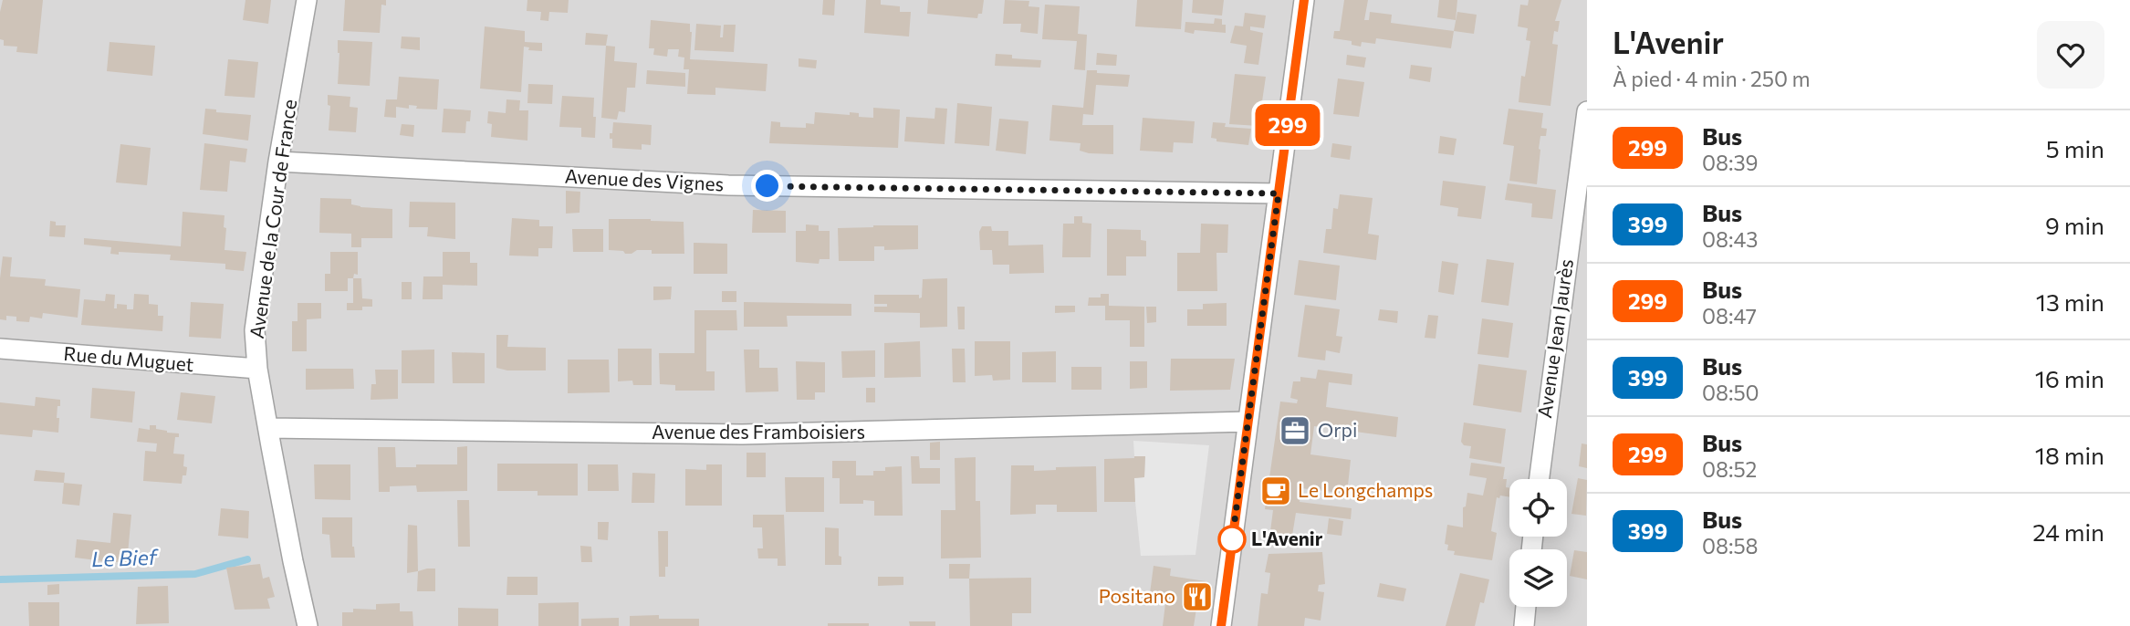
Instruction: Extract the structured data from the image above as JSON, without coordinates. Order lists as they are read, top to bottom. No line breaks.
{"streets":{"street":["Avenue des Vignes","Avenue de la Cour de France","Avenue Jean Jaurès","Rue du Muguet","Avenue des Framboisiers"]},"crossings":[["Avenue des Vignes","Avenue de la Cour de France"],["Avenue de la Cour de France","Rue du Muguet"],["Avenue de la Cour de France","Avenue des Framboisiers"]],"water":["Le Bief"],"places":{"office":["Orpi"],"cafe":["Le Longchamps"],"other":["L'Avenir"],"restaurant":["Positano"]},"lines":["bus line 299"],"page":{"on_map":"299","heading":["L'Avenir","À pied · 4 min · 250 m"],"list":[{"mark":"299","name":"Bus","note":"08:39","value":"5 min"},{"mark":"399","name":"Bus","note":"08:43","value":"9 min"},{"mark":"299","name":"Bus","note":"08:47","value":"13 min"},{"mark":"399","name":"Bus","note":"08:50","value":"16 min"},{"mark":"299","name":"Bus","note":"08:52","value":"18 min"},{"mark":"399","name":"Bus","note":"08:58","value":"24 min"}]}}
